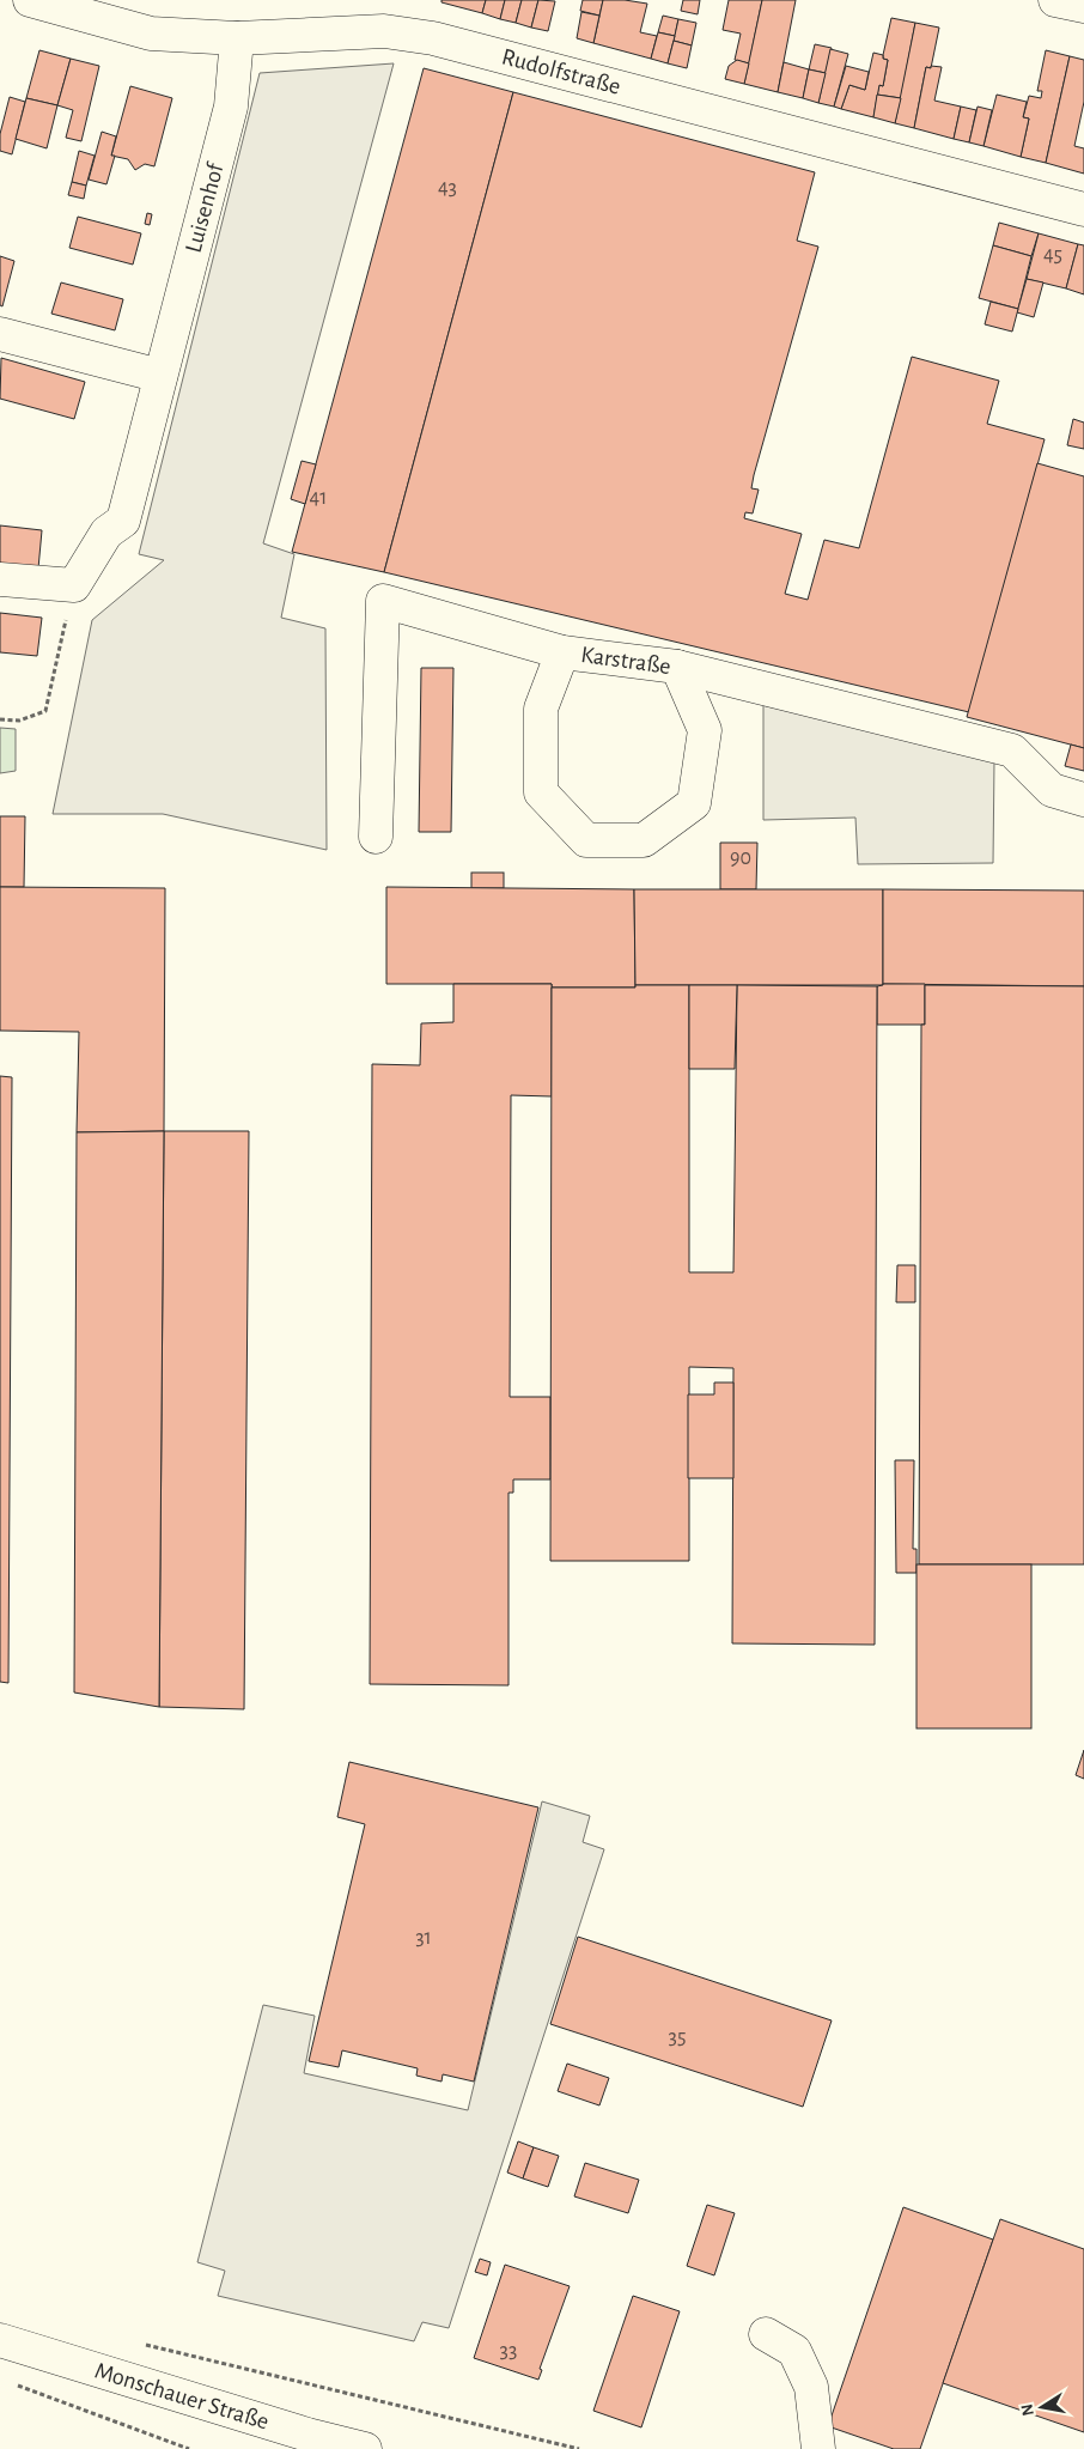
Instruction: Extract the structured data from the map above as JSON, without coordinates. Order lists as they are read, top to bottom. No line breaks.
{"streets":{"street":["Rudolfstraße","Luisenhof","Karstraße","Monschauer Straße"]},"crossings":[["Rudolfstraße","Luisenhof"]],"house_numbers":["43","45","41","90","31","35","33"],"north":"left"}
